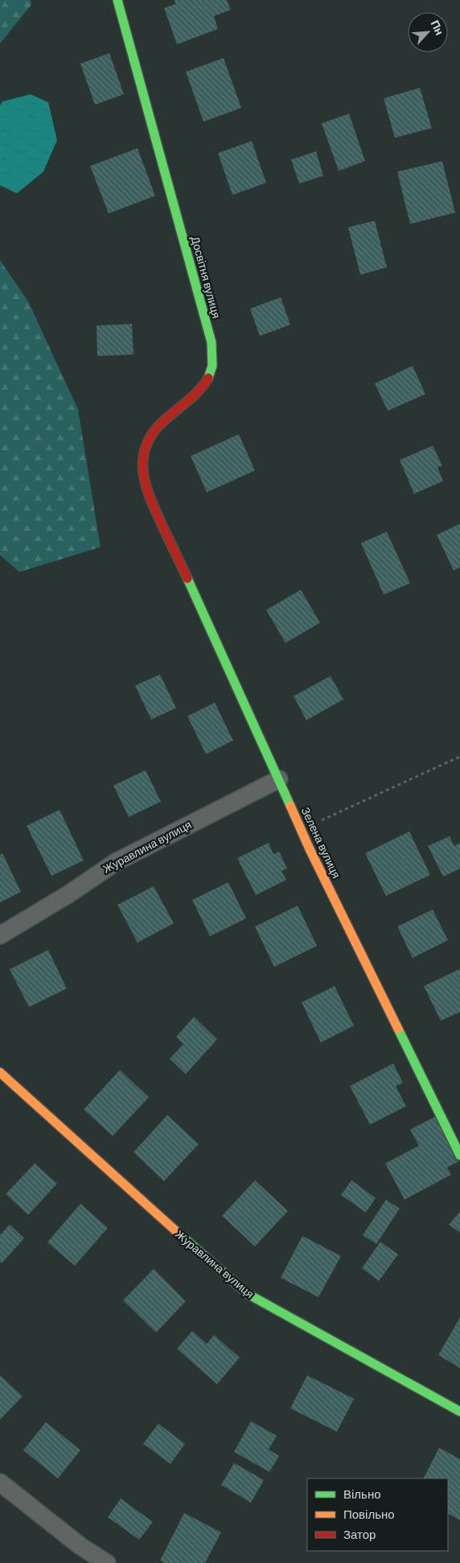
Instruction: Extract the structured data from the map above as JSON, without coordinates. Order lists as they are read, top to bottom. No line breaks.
{"streets":{"street":["Досвітня вулиця","Зелена вулиця","Журавлина вулиця"]},"crossings":[["Досвітня вулиця","Зелена вулиця"],["Зелена вулиця","Журавлина вулиця"]],"legend":["Вільно","Повільно","Затор"],"north":"top right"}
